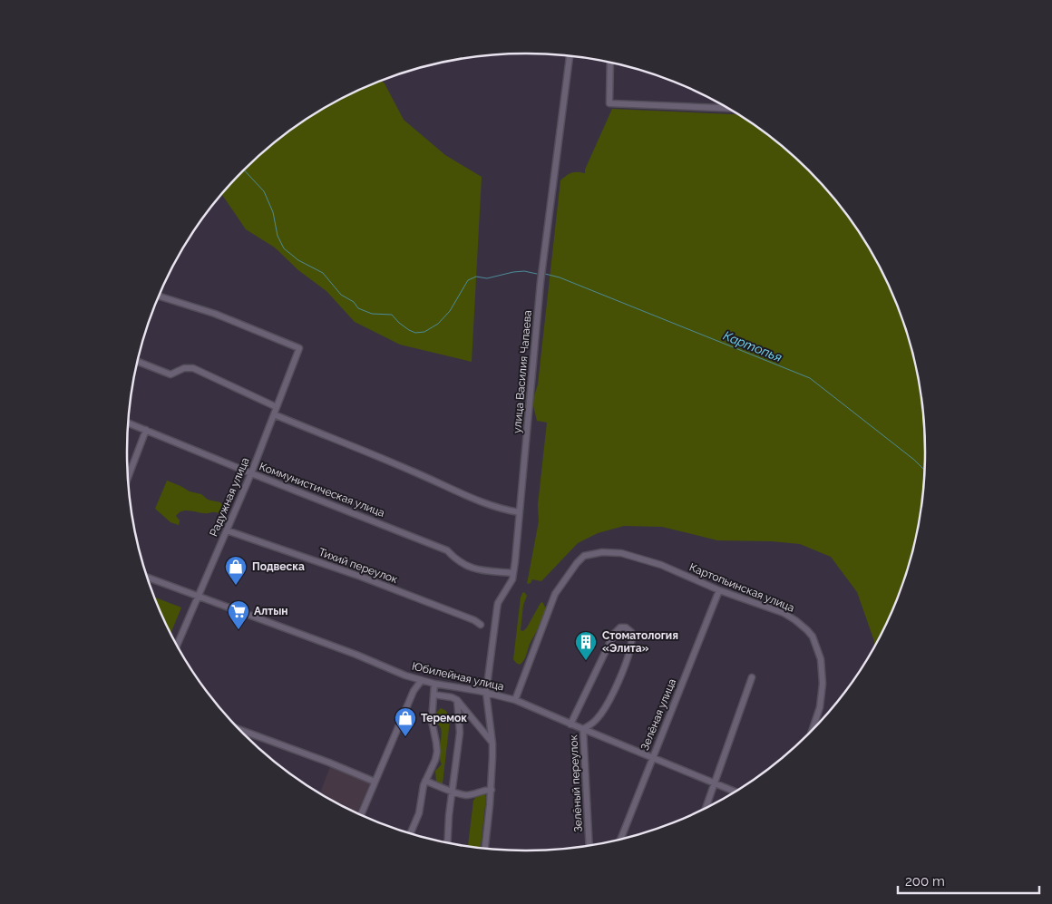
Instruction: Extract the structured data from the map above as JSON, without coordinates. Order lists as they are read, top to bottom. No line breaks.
{"streets":{"street":["улица Василия Чапаева","Коммунистическая улица","Радужная улица","Тихий переулок","Картопьинская улица","Юбилейная улица","Зелёная улица","Зелёный переулок"]},"crossings":[["улица Василия Чапаева","Коммунистическая улица"],["улица Василия Чапаева","Юбилейная улица"],["Коммунистическая улица","Радужная улица"],["Радужная улица","Тихий переулок"],["Радужная улица","Юбилейная улица"],["Картопьинская улица","Юбилейная улица"],["Картопьинская улица","Зелёная улица"],["Юбилейная улица","Зелёная улица"],["Юбилейная улица","Зелёный переулок"]],"water":["Картопья"],"places":{"shop":["Подвеска","Теремок"],"supermarket":["Алтын"],"building":["Стоматология «Элита»"]},"scale_bar":"200 m"}
